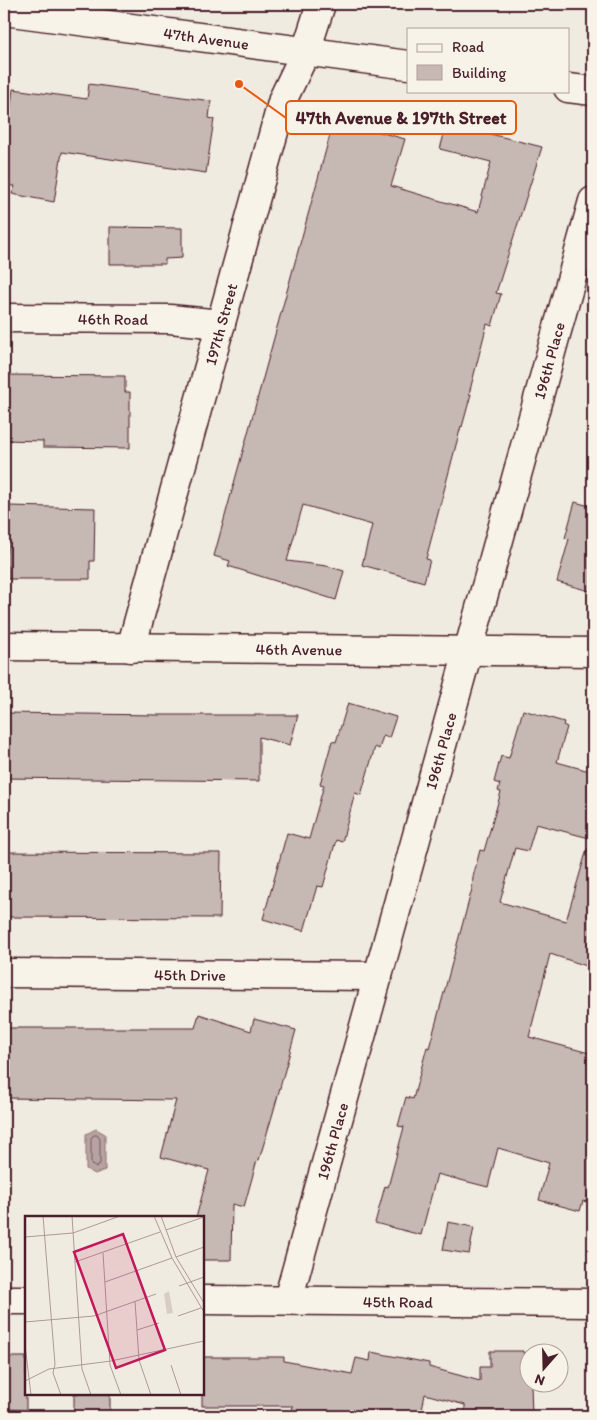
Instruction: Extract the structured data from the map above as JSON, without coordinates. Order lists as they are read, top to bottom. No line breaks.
{"streets":{"street":["47th Avenue","46th Road","197th Street","196th Place","46th Avenue","45th Drive","45th Road"]},"crossings":[["47th Avenue","197th Street"],["46th Road","197th Street"],["197th Street","46th Avenue"],["196th Place","46th Avenue"],["196th Place","45th Drive"],["196th Place","45th Road"]],"places":["47th Avenue & 197th Street"],"legend":["Road","Building"],"north":"bottom"}
